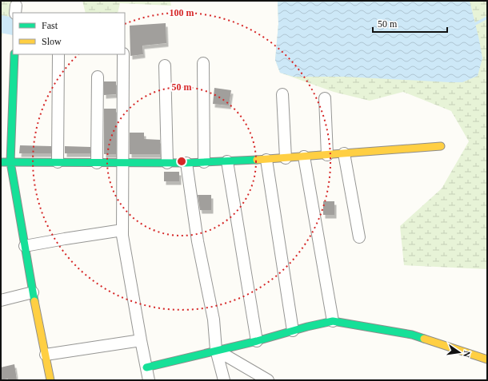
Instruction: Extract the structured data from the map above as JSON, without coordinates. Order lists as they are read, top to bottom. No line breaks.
{"legend":["Fast","Slow"],"scale_bar":"50 m","north":"right","rings":["100 m","50 m"]}
